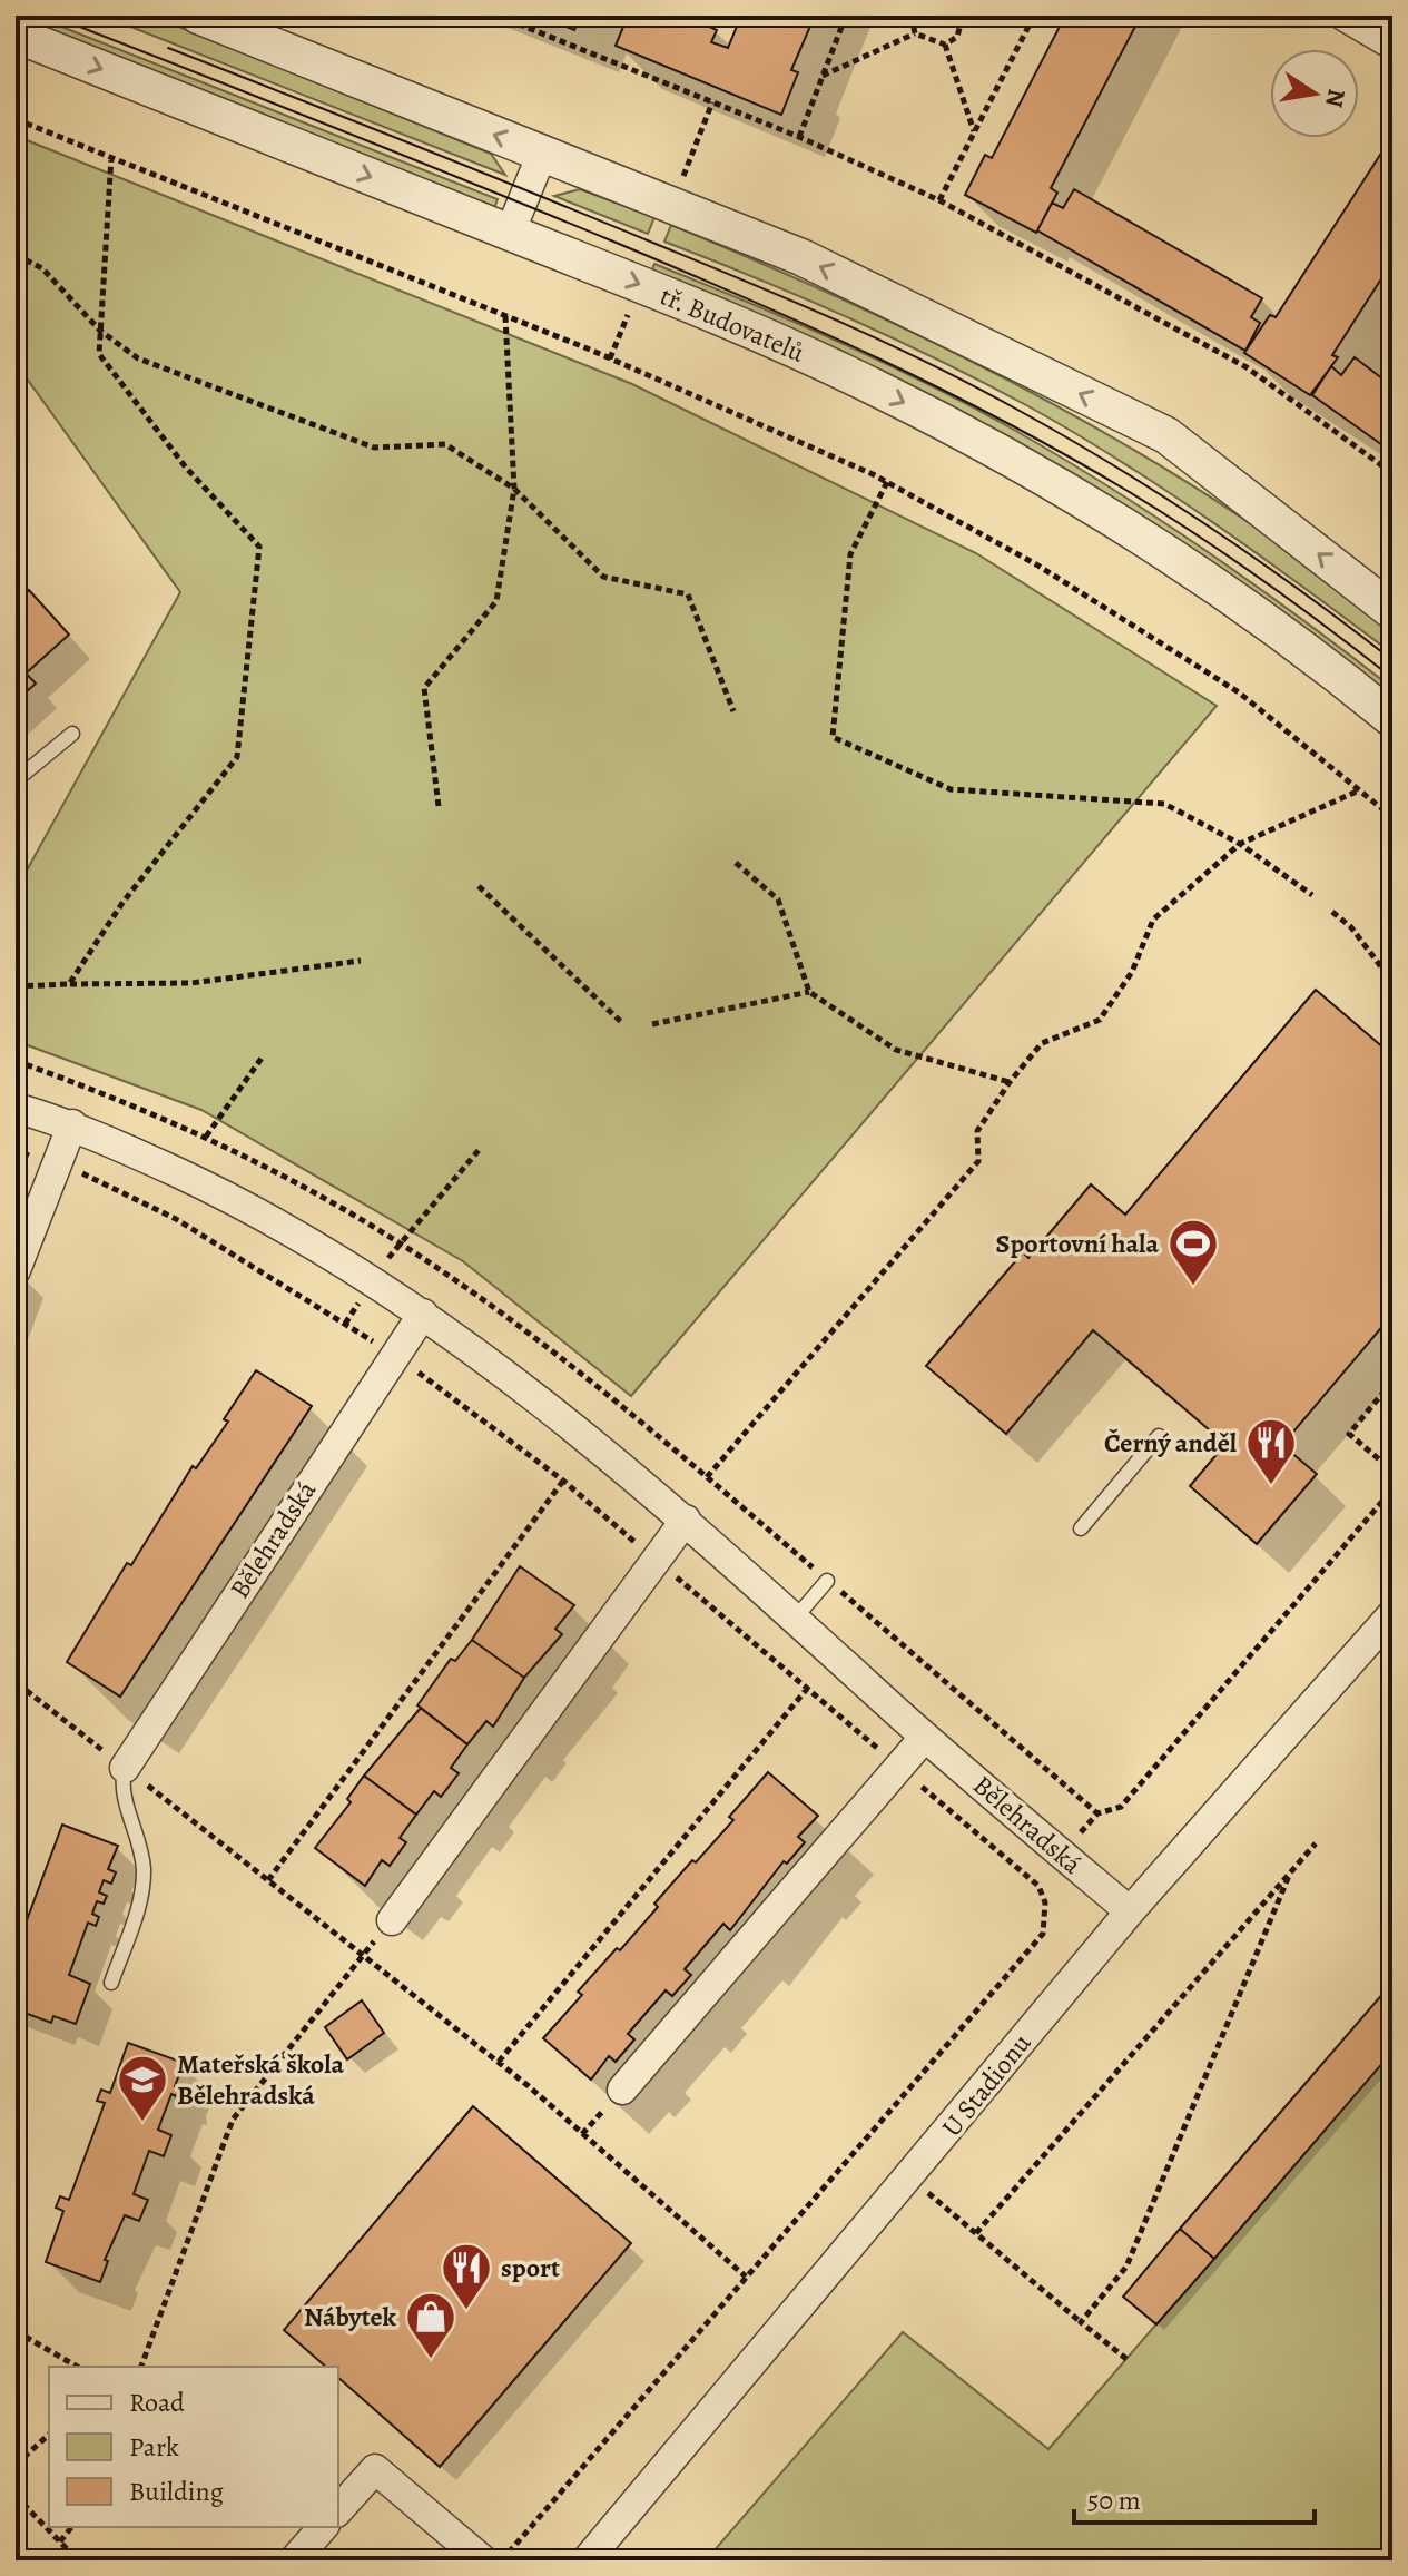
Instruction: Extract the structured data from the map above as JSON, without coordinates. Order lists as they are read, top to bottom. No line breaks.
{"streets":{"street":["tř. Budovatelů","Bělehradská","U Stadionu"]},"crossings":[["Bělehradská","U Stadionu"]],"places":{"sports":["Sportovní hala"],"restaurant":["Černý anděl","sport"],"school or university":["Mateřská škola Bělehradská"],"shop":["Nábytek"]},"legend":["Road","Park","Building"],"scale_bar":"50 m","north":"right"}
